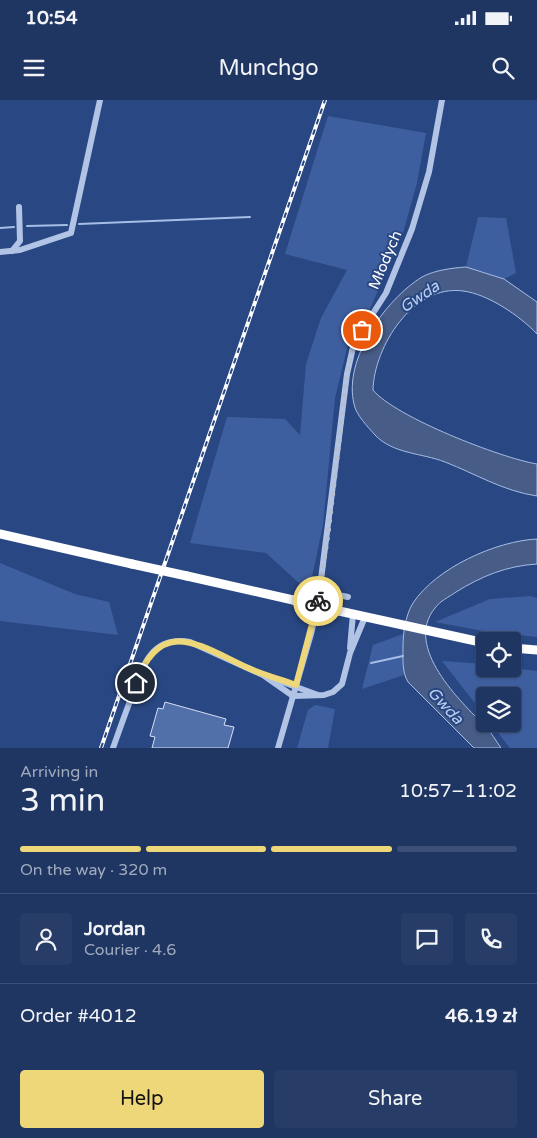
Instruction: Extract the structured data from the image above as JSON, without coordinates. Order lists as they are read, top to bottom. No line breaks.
{"streets":{"street":["Młodych"]},"water":["Gwda"],"page":{"status":"10:54","header":"Munchgo","heading":["3 min","Arriving in","10:57–11:02"],"panel":["Jordan","Courier · 4.6","Order #4012","46.19 zł"],"bar":"On the way · 320 m","buttons":["Help","Share"]}}
